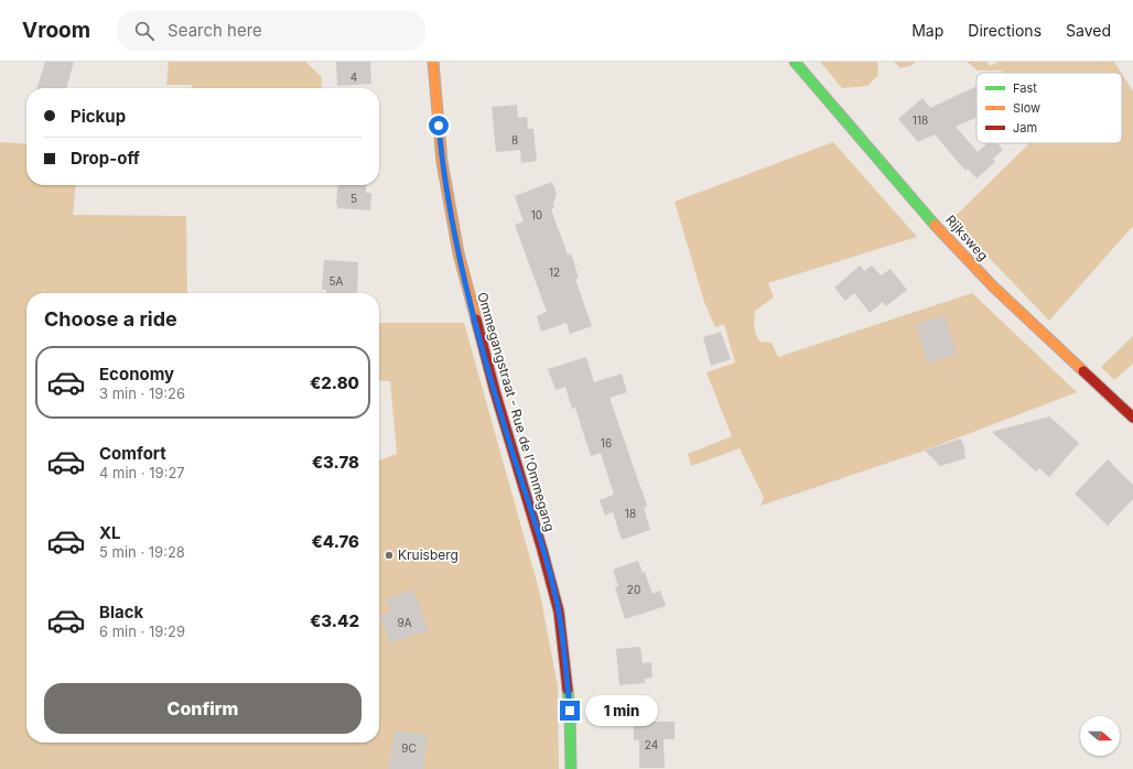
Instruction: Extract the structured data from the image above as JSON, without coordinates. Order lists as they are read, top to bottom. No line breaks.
{"streets":{"main road":["Rijksweg","Ommegangstraat - Rue de l'Ommegang"]},"places":["Kruisberg"],"house_numbers":["4","118","8","5","10","12","5A","16","18","20","9A","24","9C"],"legend":["Fast","Slow","Jam"],"north":"right","page":{"header":"Vroom","search":"Search here","nav":["Map","Directions","Saved"],"banner":["Pickup","Drop-off"],"heading":"Choose a ride","list":[{"name":"Economy","note":"3 min · 19:26","value":"€2.80"},{"name":"Comfort","note":"4 min · 19:27","value":"€3.78"},{"name":"XL","note":"5 min · 19:28","value":"€4.76"},{"name":"Black","note":"6 min · 19:29","value":"€3.42"}],"buttons":"Confirm","bubble":"1 min"}}
